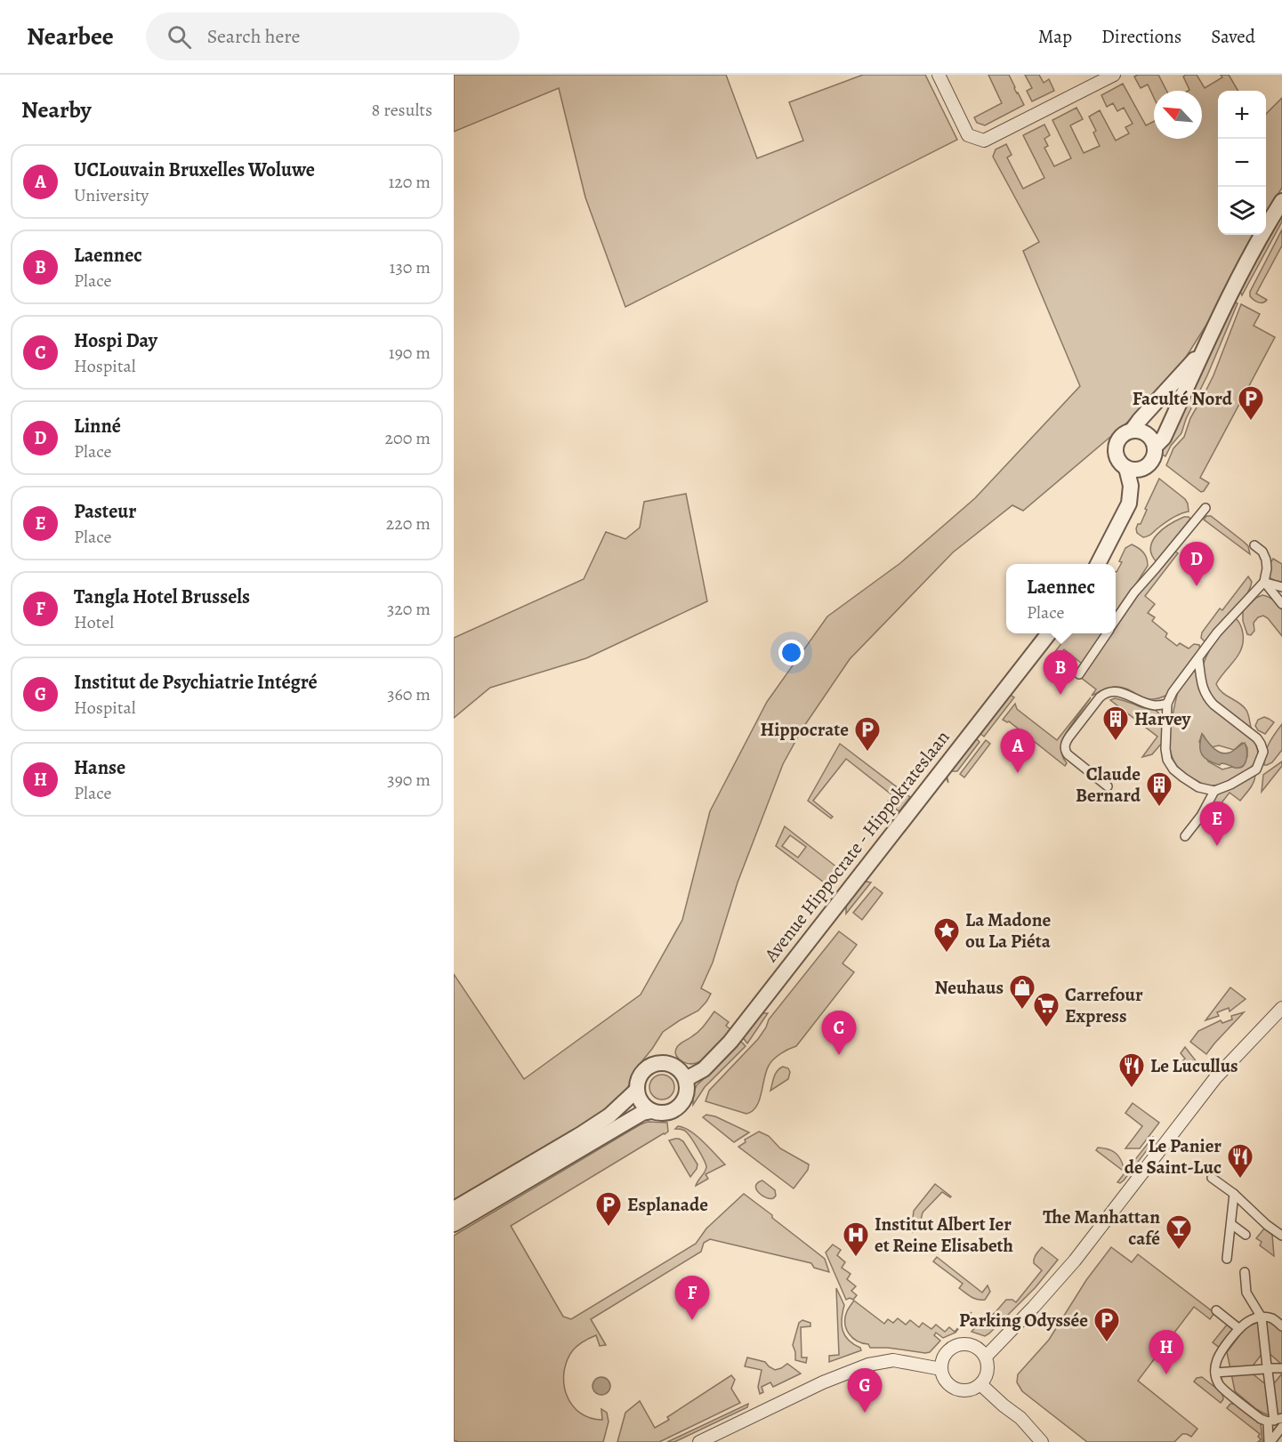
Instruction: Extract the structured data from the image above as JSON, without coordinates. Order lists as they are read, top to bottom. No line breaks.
{"streets":{"street":["Avenue Hippocrate - Hippokrateslaan"]},"places":{"parking":["Faculté Nord","Hippocrate","Esplanade","Parking Odyssée"],"building":["Harvey","Claude Bernard"],"place":["La Madone ou La Piéta"],"shop":["Neuhaus"],"supermarket":["Carrefour Express"],"restaurant":["Le Lucullus","Le Panier de Saint-Luc"],"bar":["The Manhattan café"],"hospital":["Institut Albert Ier et Reine Elisabeth"]},"north":"top left","page":{"header":"Nearbee","search":"Search here","nav":["Map","Directions","Saved"],"heading":["Nearby","8 results"],"map_buttons":["+","−"],"list":[{"mark":"A","name":"UCLouvain Bruxelles Woluwe","note":"University","value":"120 m"},{"mark":"B","name":"Laennec","note":"Place","value":"130 m"},{"mark":"C","name":"Hospi Day","note":"Hospital","value":"190 m"},{"mark":"D","name":"Linné","note":"Place","value":"200 m"},{"mark":"E","name":"Pasteur","note":"Place","value":"220 m"},{"mark":"F","name":"Tangla Hotel Brussels","note":"Hotel","value":"320 m"},{"mark":"G","name":"Institut de Psychiatrie Intégré","note":"Hospital","value":"360 m"},{"mark":"H","name":"Hanse","note":"Place","value":"390 m"}],"pins":["D","B","A","E","C","F","H","G"],"popup":["Laennec","Place"]}}
